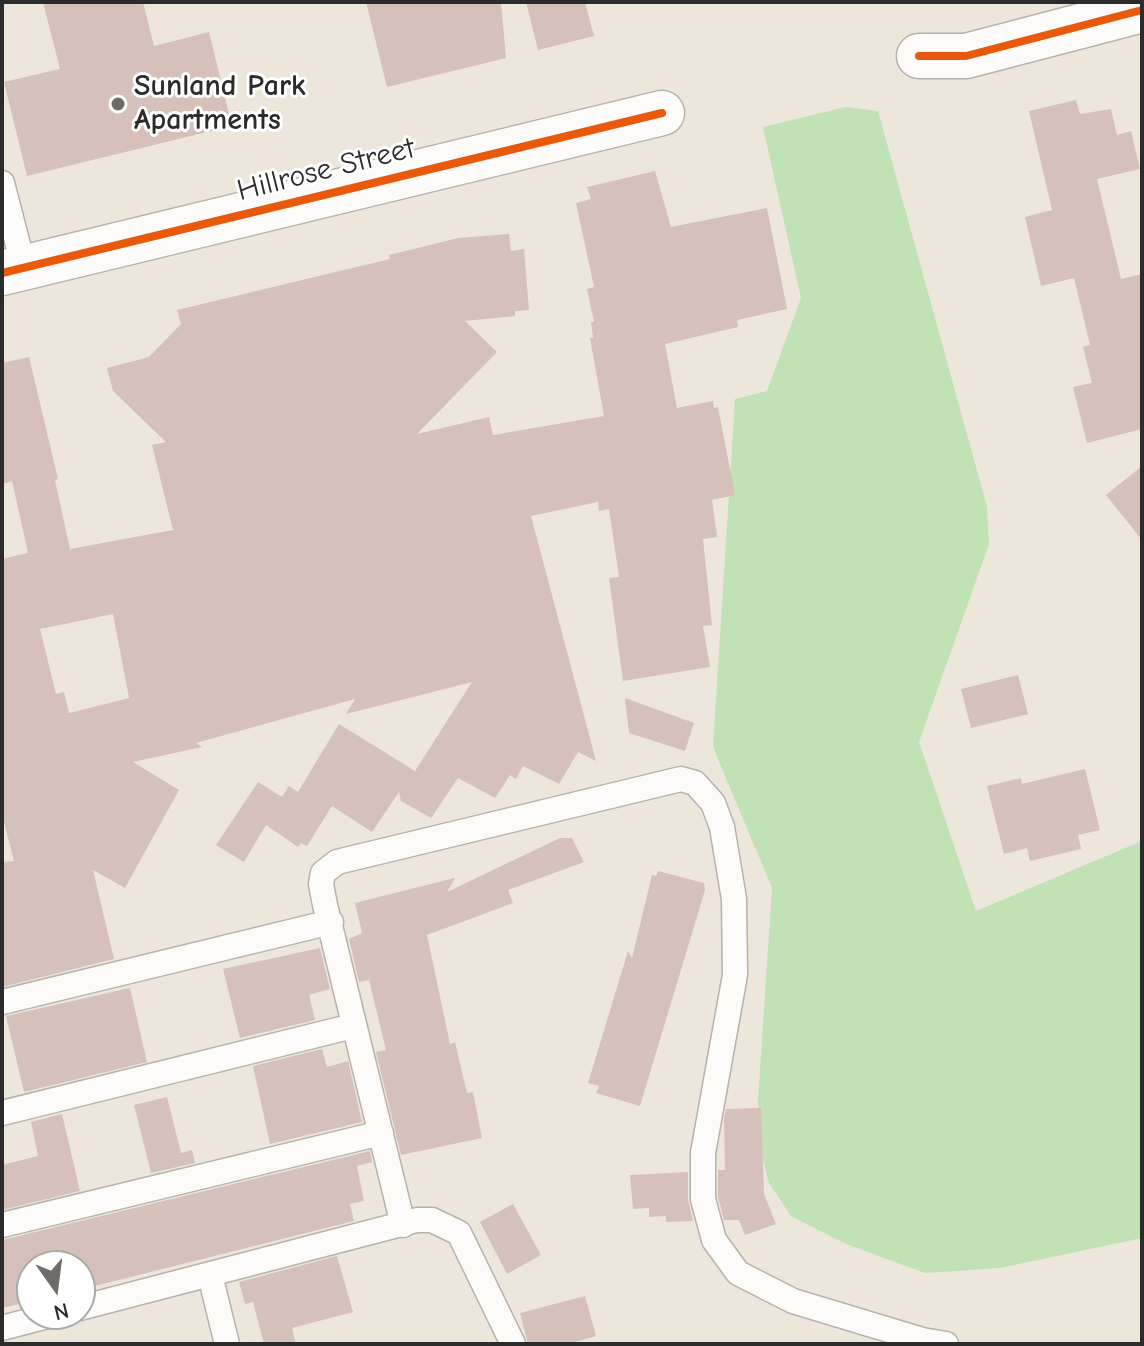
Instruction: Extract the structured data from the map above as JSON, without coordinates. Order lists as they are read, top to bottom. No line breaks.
{"streets":{"street":["Hillrose Street"]},"places":["Sunland Park Apartments"],"north":"bottom"}
